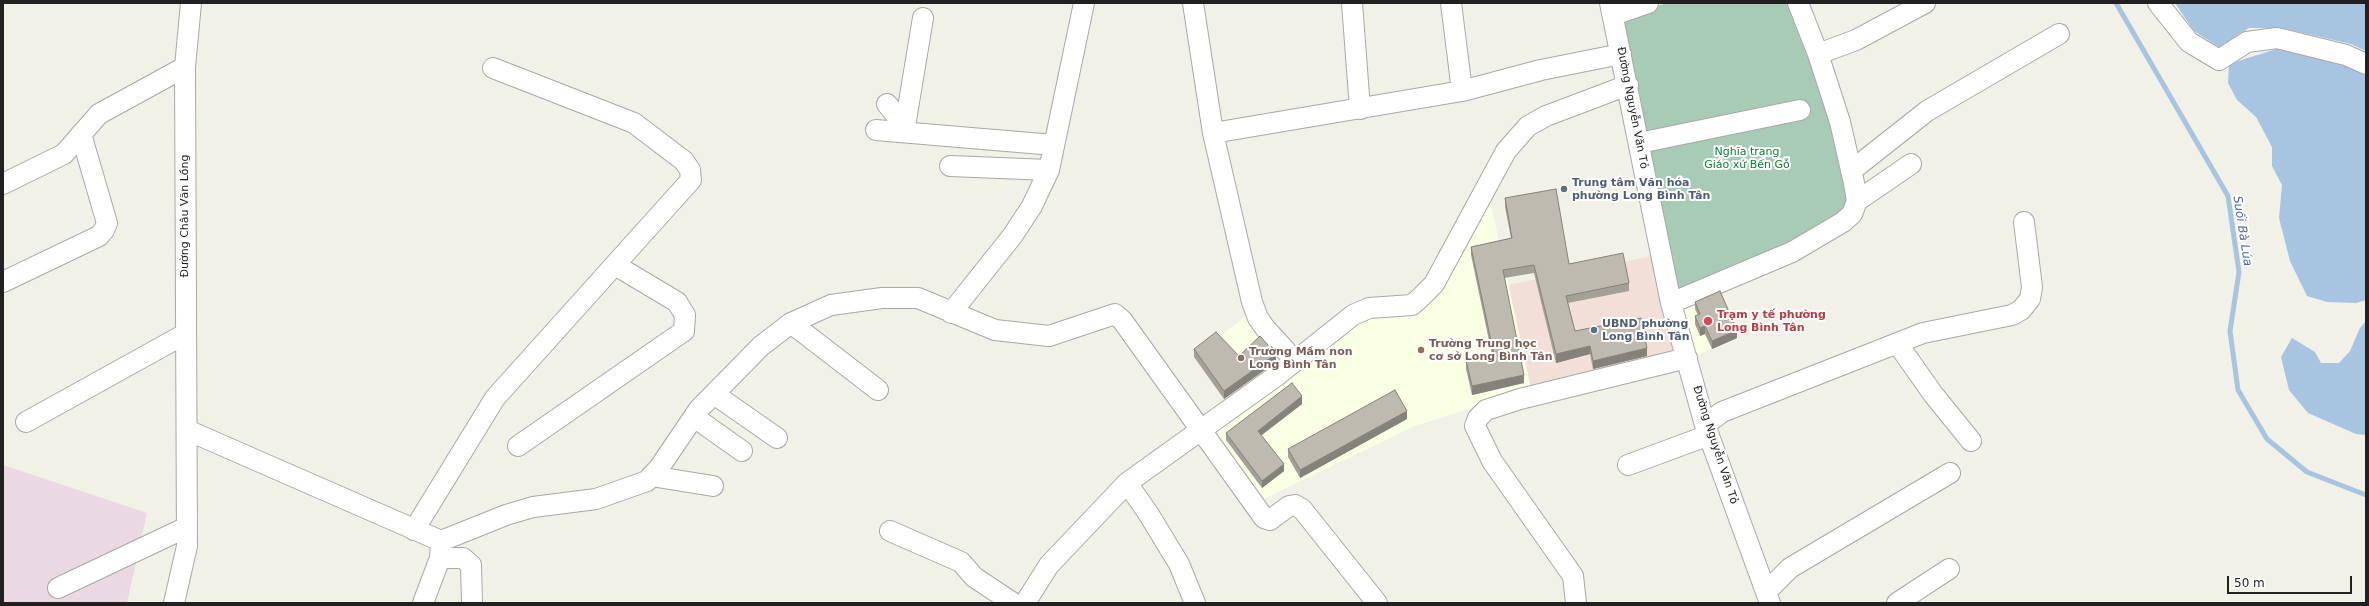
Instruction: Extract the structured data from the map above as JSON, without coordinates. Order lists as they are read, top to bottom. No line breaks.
{"streets":{"street":["Đường Nguyễn Văn Tỏ","Đường Châu Văn Lồng"]},"water":["Suối Bà Lúa"],"parks":["Nghĩa trang Giáo xứ Bến Gỗ"],"places":["Trung tâm Văn hóa phường Long Bình Tân","Trạm y tế phường Long Bình Tân","UBND phường Long Bình Tân","Trường Trung học cơ sở Long Bình Tân","Trường Mầm non Long Bình Tân"],"scale_bar":"50 m"}
